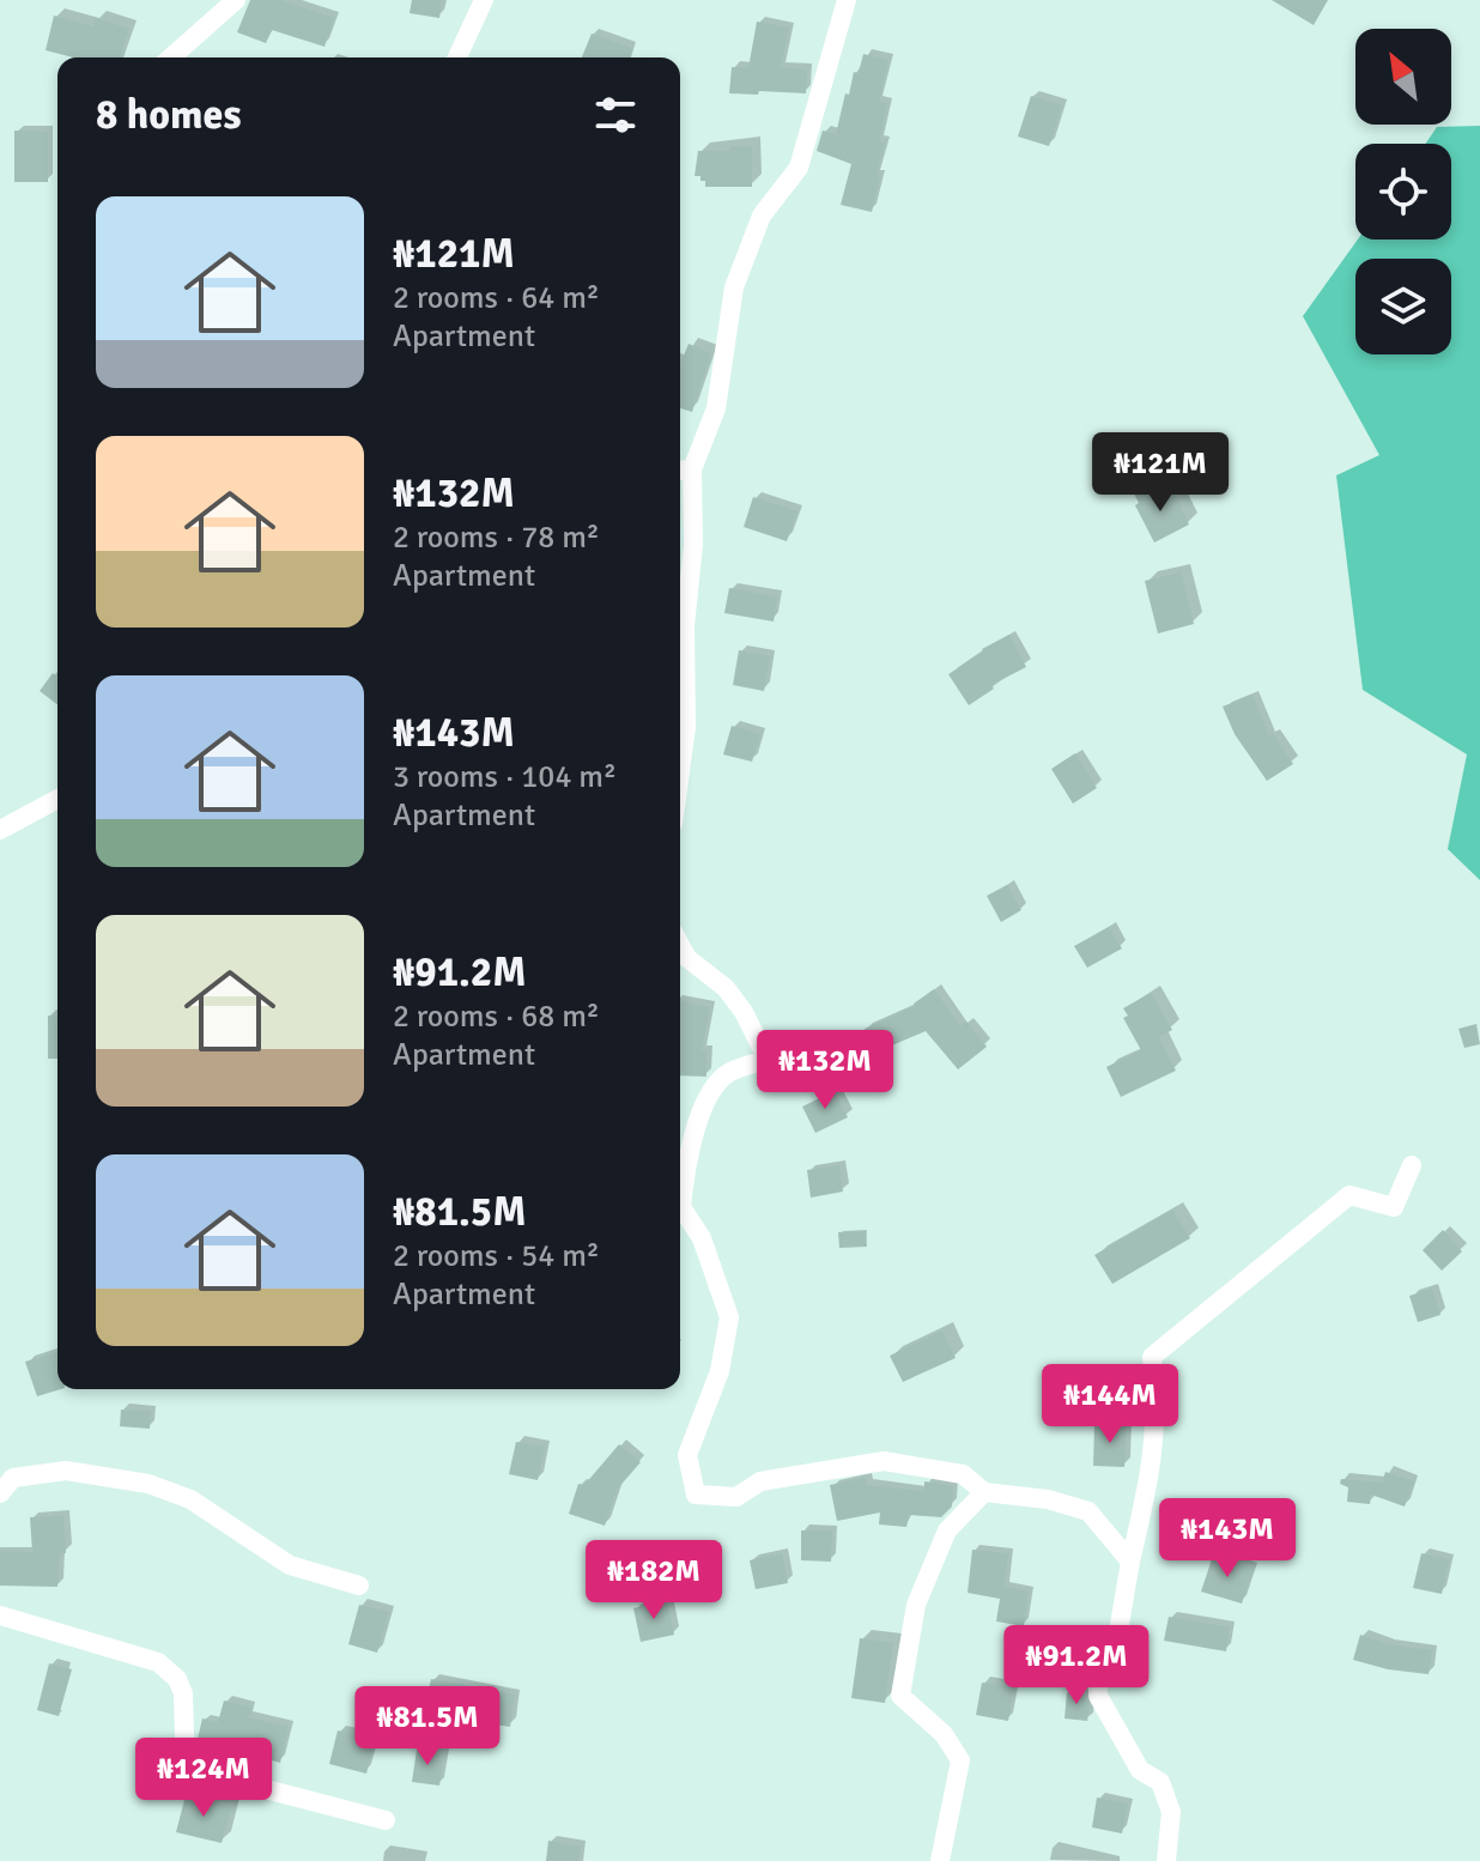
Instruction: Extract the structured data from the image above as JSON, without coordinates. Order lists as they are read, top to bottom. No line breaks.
{"north":"top left","page":{"heading":"8 homes","list":[{"name":"₦121M","note":"2 rooms · 64 m² · Apartment"},{"name":"₦132M","note":"2 rooms · 78 m² · Apartment"},{"name":"₦143M","note":"3 rooms · 104 m² · Apartment"},{"name":"₦91.2M","note":"2 rooms · 68 m² · Apartment"},{"name":"₦81.5M","note":"2 rooms · 54 m² · Apartment"}],"price":["₦121M","₦132M","₦144M","₦143M","₦182M","₦91.2M","₦81.5M","₦124M"]}}
